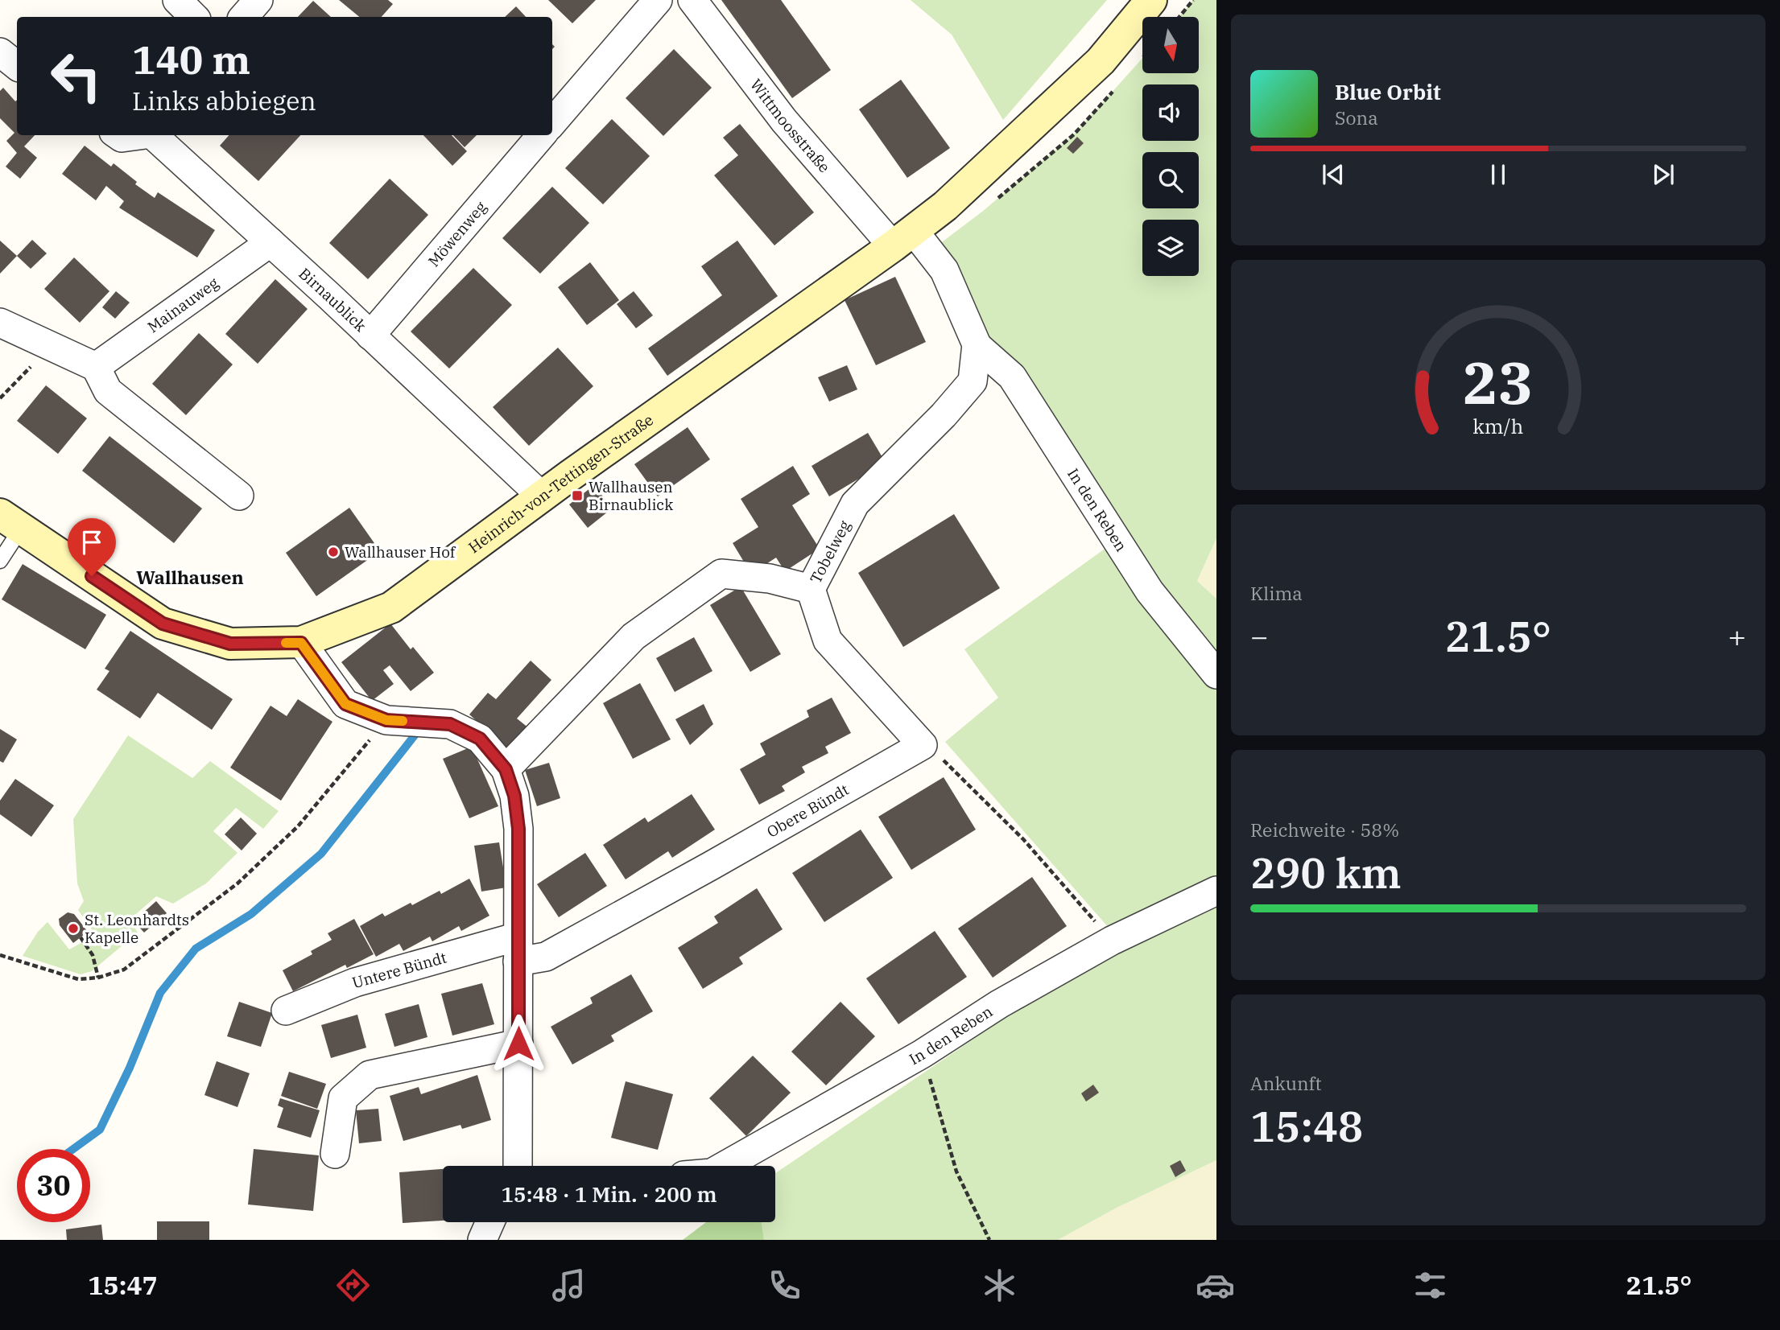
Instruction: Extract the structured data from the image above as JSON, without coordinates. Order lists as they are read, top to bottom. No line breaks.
{"streets":{"main road":["Heinrich-von-Tettingen-Straße"],"street":["Wittmoosstraße","Möwenweg","Birnaublick","Mainauweg","In den Reben","Tobelweg","Obere Bündt","Untere Bündt"]},"crossings":[["Wittmoosstraße","Heinrich-von-Tettingen-Straße"],["Möwenweg","Birnaublick"],["Birnaublick","Mainauweg"],["Birnaublick","Heinrich-von-Tettingen-Straße"],["In den Reben","Tobelweg"],["Obere Bündt","Untere Bündt"]],"districts":["Wallhausen"],"places":{"transit":["Wallhausen Birnaublick"],"other":["Wallhauser Hof","St. Leonhardts Kapelle"]},"north":"bottom","page":{"turn":["140 m","Links abbiegen"],"song":["Blue Orbit","Sona"],"tile":["Klima",["Reichweite · 58%","290 km"],["Ankunft","15:48"]],"heat":["−","21.5°","+"],"limit":"30","trip":"15:48 · 1 Min. · 200 m","tabs":["15:47","21.5°"],"gauge":["23","km/h"]}}
